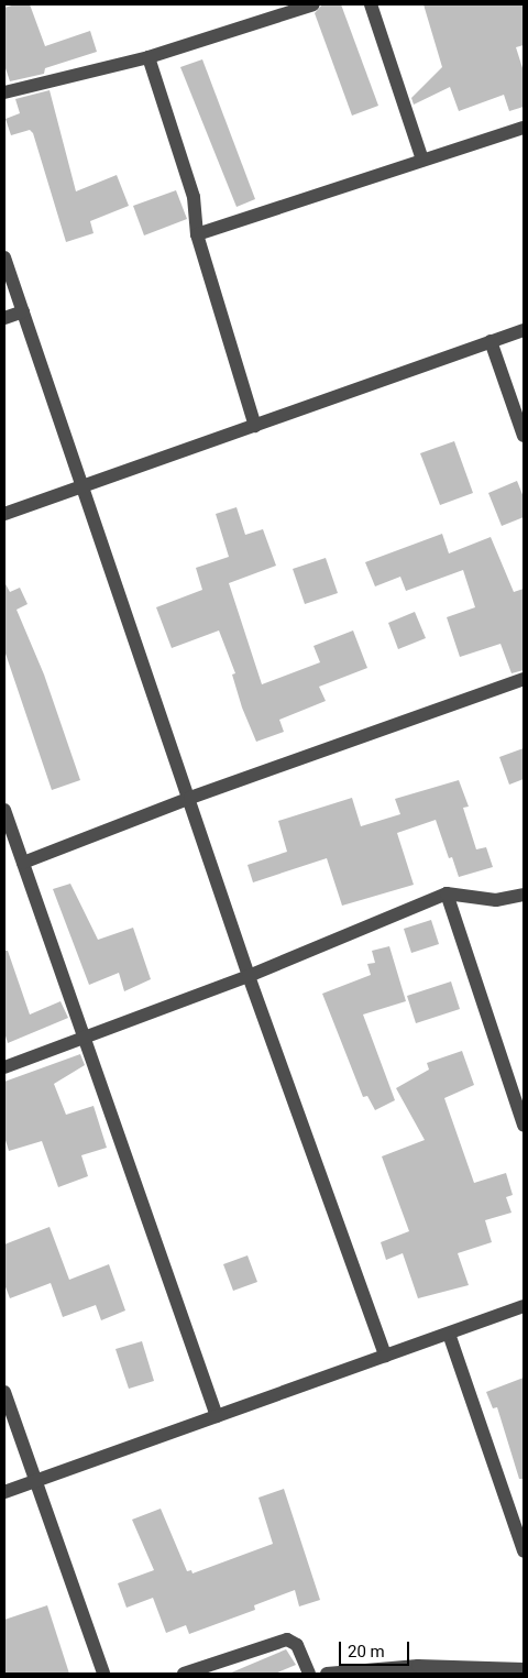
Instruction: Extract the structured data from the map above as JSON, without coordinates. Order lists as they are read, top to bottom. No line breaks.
{"scale_bar":"20 m"}
